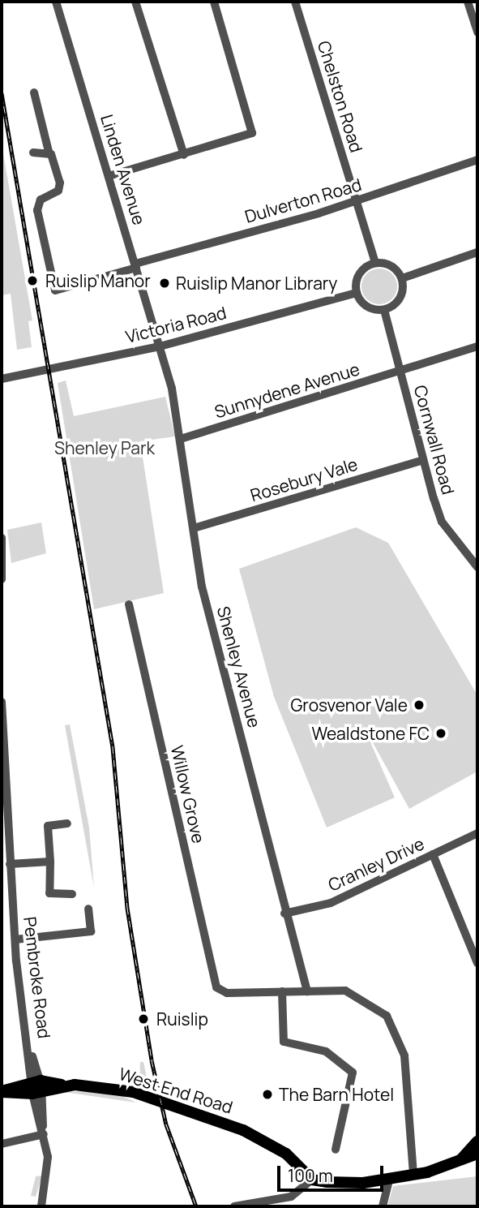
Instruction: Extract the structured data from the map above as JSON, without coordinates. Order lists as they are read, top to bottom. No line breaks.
{"streets":{"main road":["West End Road"],"street":["Chelston Road","Linden Avenue","Dulverton Road","Victoria Road","Sunnydene Avenue","Cornwall Road","Rosebury Vale","Shenley Avenue","Willow Grove","Cranley Drive","Pembroke Road"]},"crossings":[["Chelston Road","Dulverton Road"],["Chelston Road","Victoria Road"],["Chelston Road","Cornwall Road"],["Linden Avenue","Dulverton Road"],["Linden Avenue","Victoria Road"],["Linden Avenue","Shenley Avenue"],["Victoria Road","Cornwall Road"],["Victoria Road","Shenley Avenue"],["Sunnydene Avenue","Cornwall Road"],["Sunnydene Avenue","Shenley Avenue"],["Cornwall Road","Rosebury Vale"],["Rosebury Vale","Shenley Avenue"],["Shenley Avenue","Cranley Drive"],["Pembroke Road","West End Road"]],"parks":["Shenley Park"],"places":["Ruislip Manor","Ruislip Manor Library","Grosvenor Vale","Wealdstone FC","Ruislip","The Barn Hotel"],"scale_bar":"100 m"}
